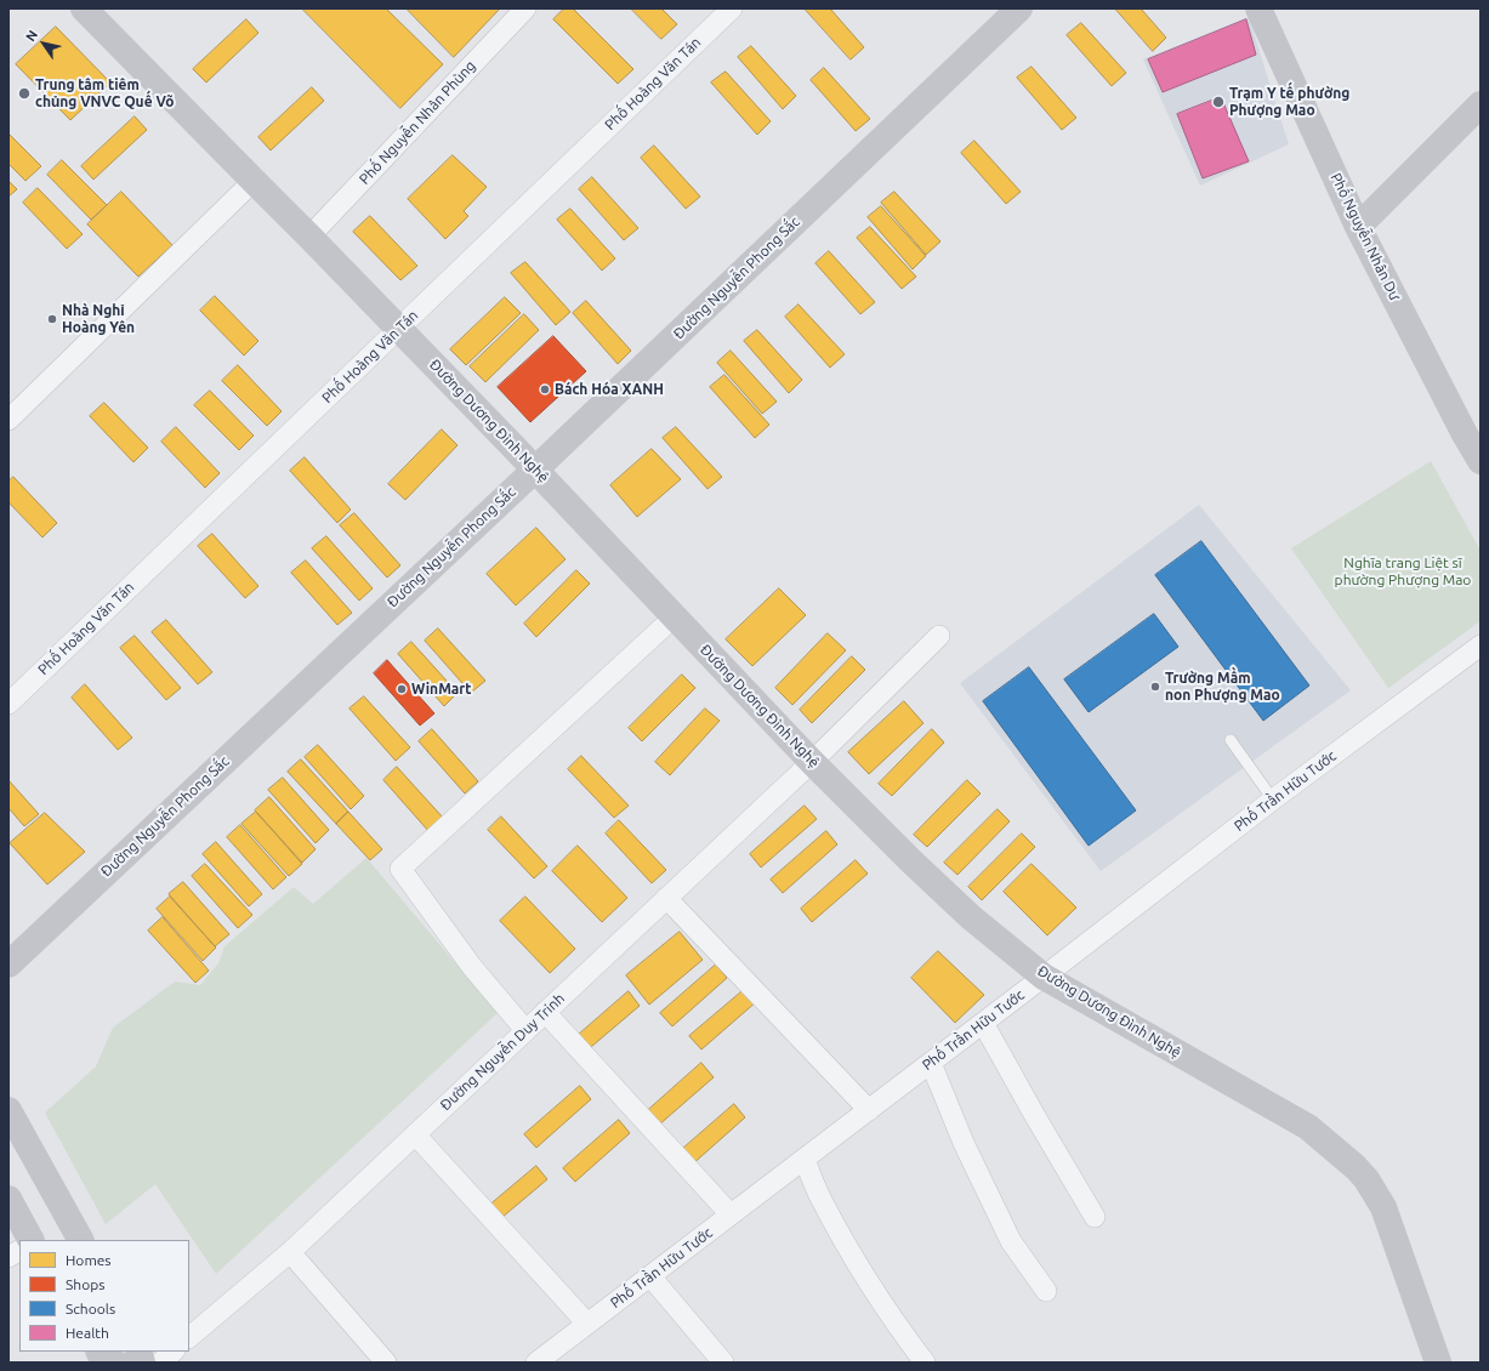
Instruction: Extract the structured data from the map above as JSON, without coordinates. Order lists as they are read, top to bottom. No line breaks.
{"streets":{"main road":["Phố Nguyễn Nhân Dư","Đường Nguyễn Phong Sắc","Đường Dương Đình Nghệ"],"street":["Phố Hoàng Văn Tán","Phố Nguyễn Nhân Phùng","Phố Trần Hữu Tước","Đường Nguyễn Duy Trinh"]},"crossings":[["Phố Hoàng Văn Tán","Đường Dương Đình Nghệ"],["Phố Nguyễn Nhân Phùng","Đường Dương Đình Nghệ"],["Đường Nguyễn Phong Sắc","Đường Dương Đình Nghệ"],["Đường Dương Đình Nghệ","Phố Trần Hữu Tước"],["Đường Dương Đình Nghệ","Đường Nguyễn Duy Trinh"]],"parks":["Nghĩa trang Liệt sĩ phường Phượng Mao"],"places":["Trung tâm tiêm chủng VNVC Quế Võ","Trạm Y tế phường Phượng Mao","Nhà Nghỉ Hoàng Yên","Bách Hóa XANH","Trường Mầm non Phượng Mao","WinMart"],"legend":["Homes","Shops","Schools","Health"],"north":"top left"}
